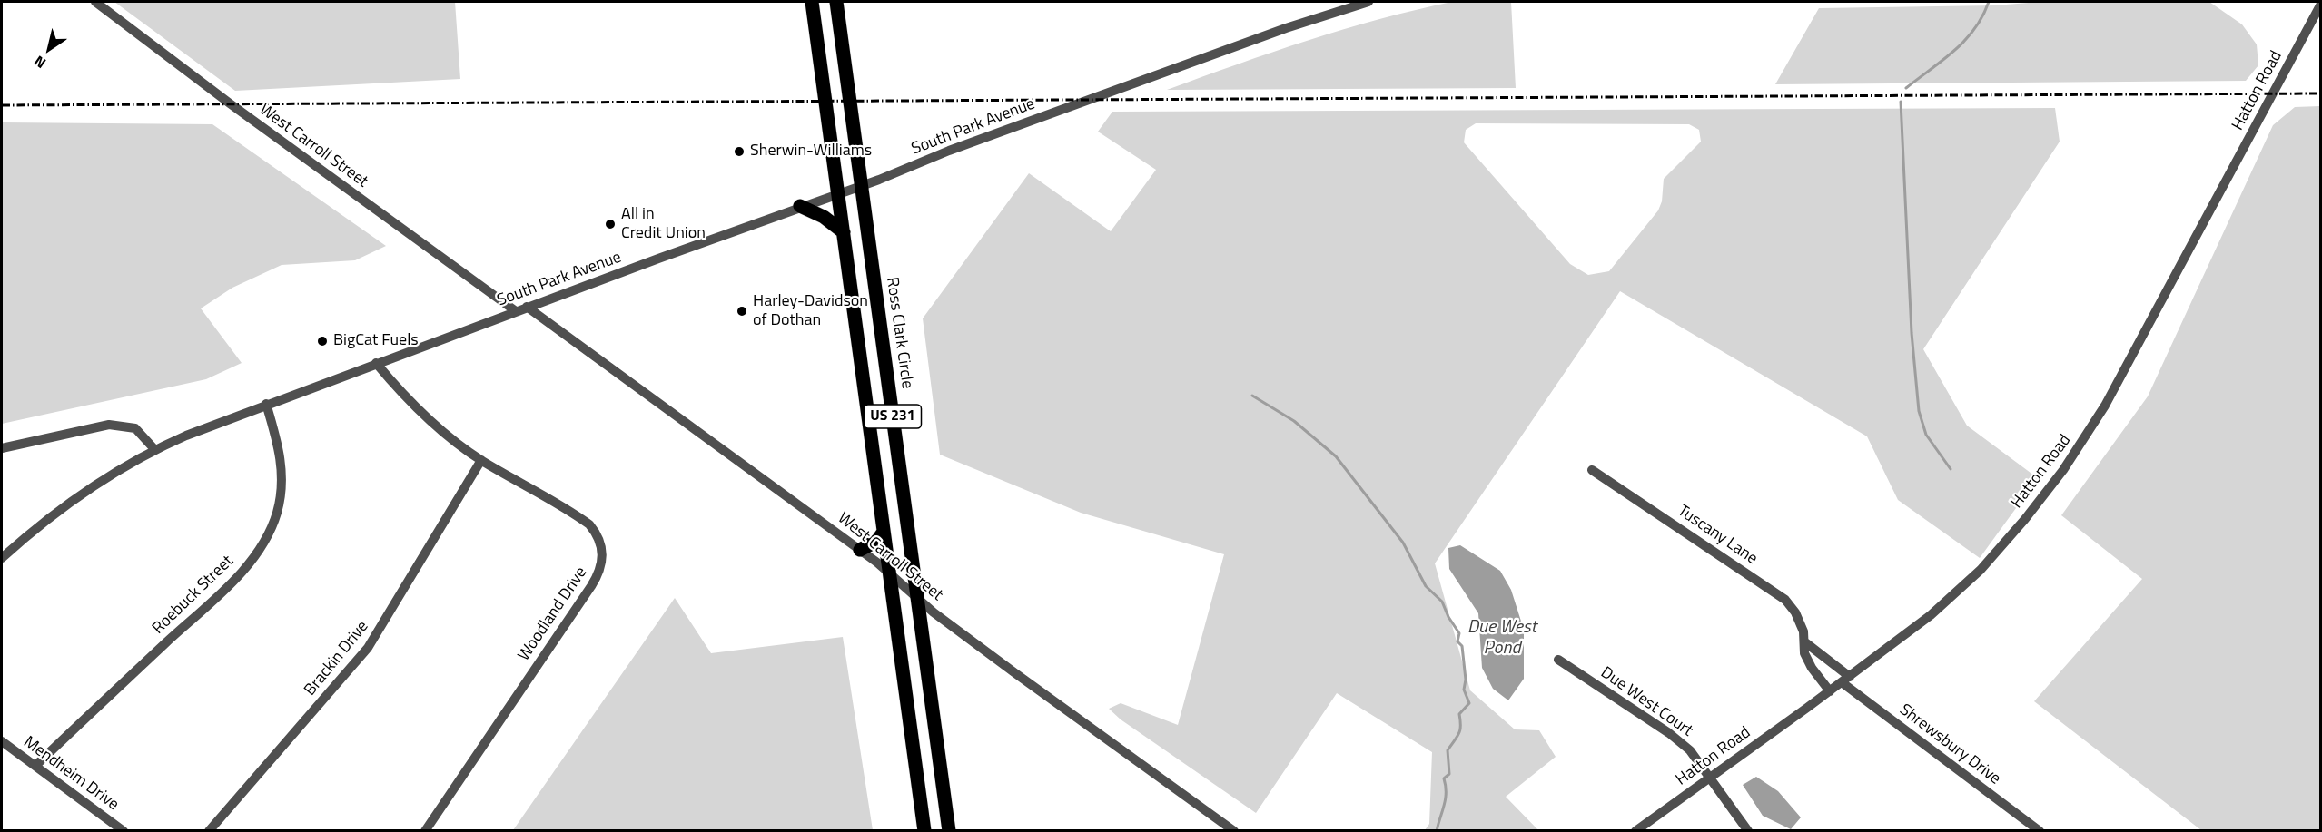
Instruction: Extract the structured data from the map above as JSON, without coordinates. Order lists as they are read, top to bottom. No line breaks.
{"streets":{"highway":["Ross Clark Circle","US 231"],"street":["Hatton Road","South Park Avenue","West Carroll Street","Tuscany Lane","Roebuck Street","Woodland Drive","Brackin Drive","Due West Court","Shrewsbury Drive","Mendheim Drive"]},"crossings":[["Hatton Road","Tuscany Lane"],["Hatton Road","Due West Court"],["Hatton Road","Shrewsbury Drive"],["South Park Avenue","West Carroll Street"],["South Park Avenue","Ross Clark Circle"],["South Park Avenue","US 231"],["South Park Avenue","Roebuck Street"],["South Park Avenue","Woodland Drive"],["West Carroll Street","Ross Clark Circle"],["West Carroll Street","US 231"],["Roebuck Street","Mendheim Drive"],["Woodland Drive","Brackin Drive"]],"water":["Due West Pond"],"places":["Sherwin-Williams","All in Credit Union","Harley-Davidson of Dothan","BigCat Fuels"],"north":"bottom left"}
